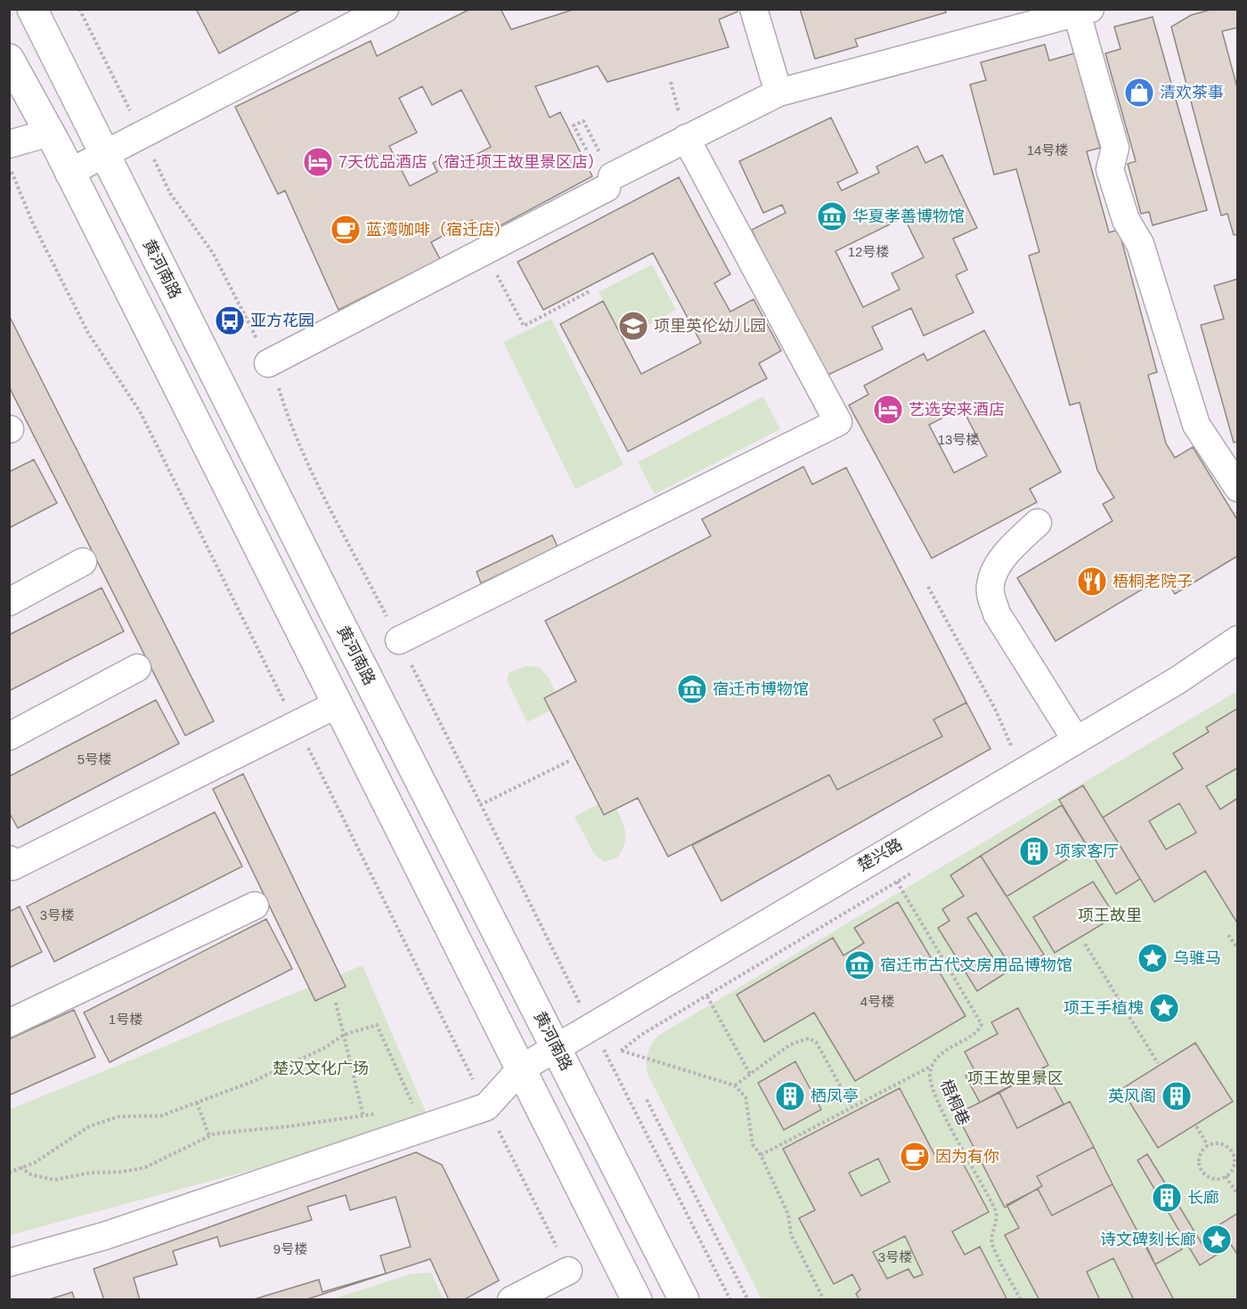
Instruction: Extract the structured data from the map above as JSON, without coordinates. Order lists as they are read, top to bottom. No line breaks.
{"streets":{"main road":["黄河南路"],"street":["楚兴路"],"path":["梧桐巷"]},"crossings":[["黄河南路","楚兴路"]],"parks":["项王故里","楚汉文化广场","项王故里景区"],"places":{"shop":["清欢茶事"],"hotel":["7天优品酒店（宿迁项王故里景区店）","艺选安来酒店"],"museum":["华夏孝善博物馆","宿迁市博物馆","宿迁市古代文房用品博物馆"],"cafe":["蓝湾咖啡（宿迁店）","因为有你"],"bus stop":["亚方花园"],"school or university":["项里英伦幼儿园"],"restaurant":["梧桐老院子"],"building":["项家客厅","栖凤亭","英风阁","长廊"],"place":["乌骓马","项王手植槐","诗文碑刻长廊"]},"house_numbers":["14号楼","12号楼","13号楼","5号楼","3号楼","4号楼","1号楼","9号楼","3号楼"]}
